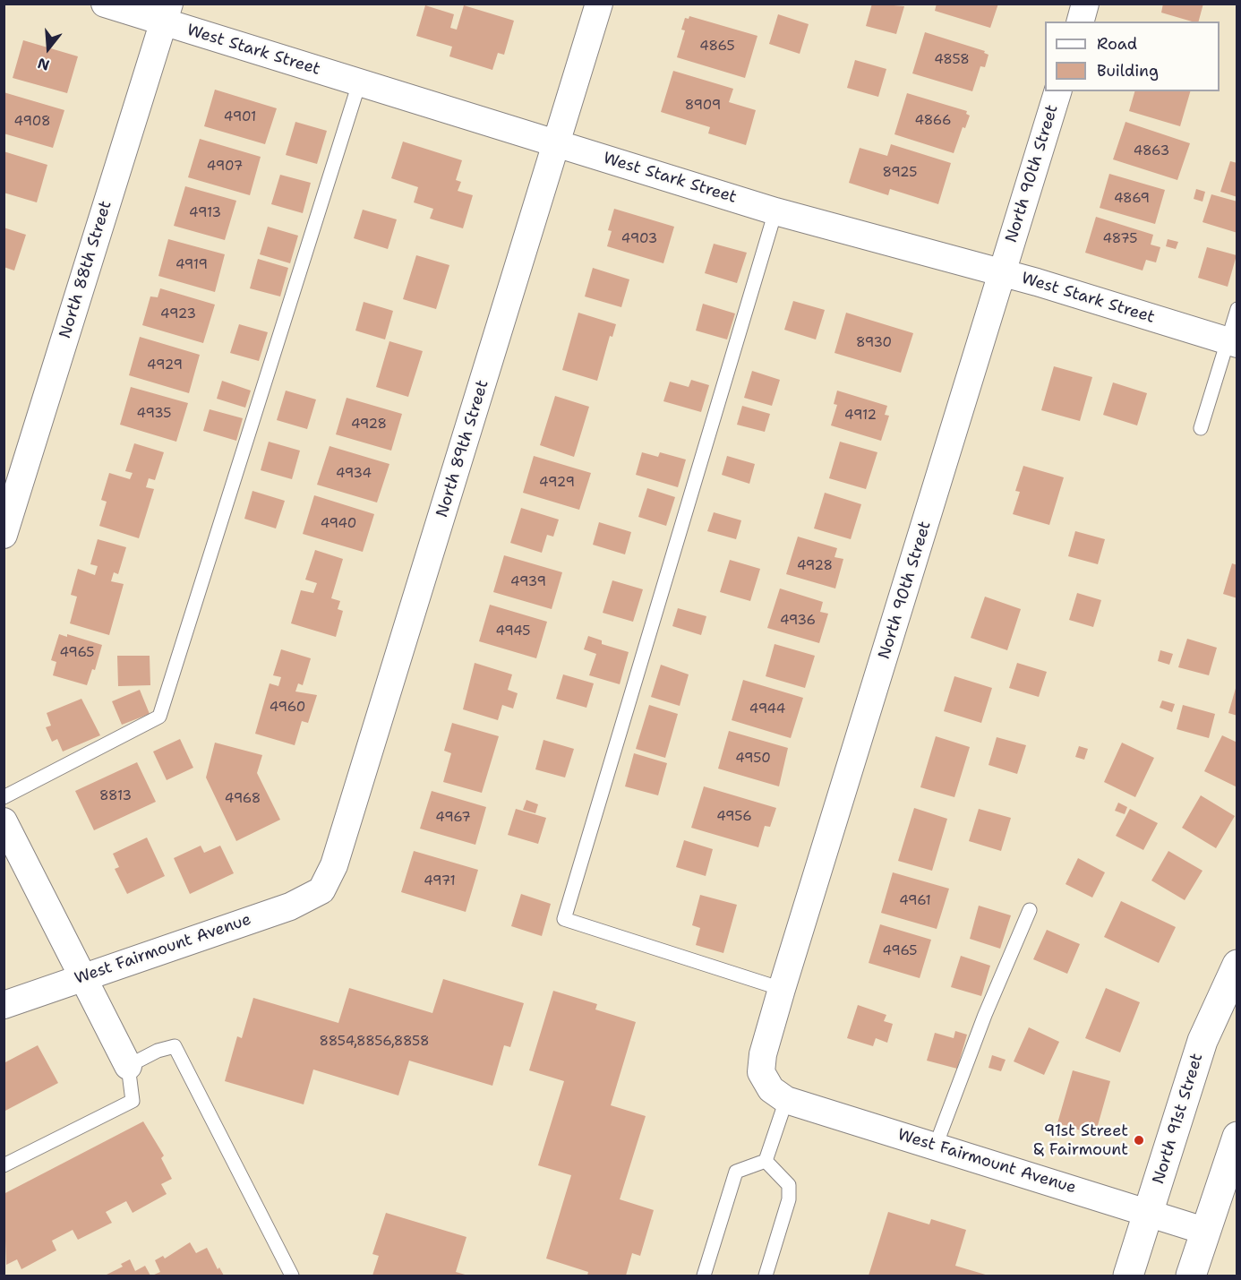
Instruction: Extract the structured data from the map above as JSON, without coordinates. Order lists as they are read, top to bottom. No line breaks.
{"streets":{"main road":["North 91st Street"],"street":["West Stark Street","North 90th Street","North 88th Street","North 89th Street","West Fairmount Avenue"]},"crossings":[["West Stark Street","North 90th Street"],["West Stark Street","North 88th Street"],["West Stark Street","North 89th Street"],["North 90th Street","West Fairmount Avenue"],["North 89th Street","West Fairmount Avenue"],["West Fairmount Avenue","North 91st Street"]],"places":["91st Street & Fairmount"],"house_numbers":["4865","4858","8909","4901","4866","4908","4863","4907","8925","4869","4913","4903","4875","4919","4923","8930","4929","4935","4912","4928","4934","4929","4940","4928","4939","4936","4945","4965","4960","4944","4950","8813","4968","4956","4967","4971","4961","4965","8854,8856,8858"],"legend":["Road","Building"],"north":"bottom"}
